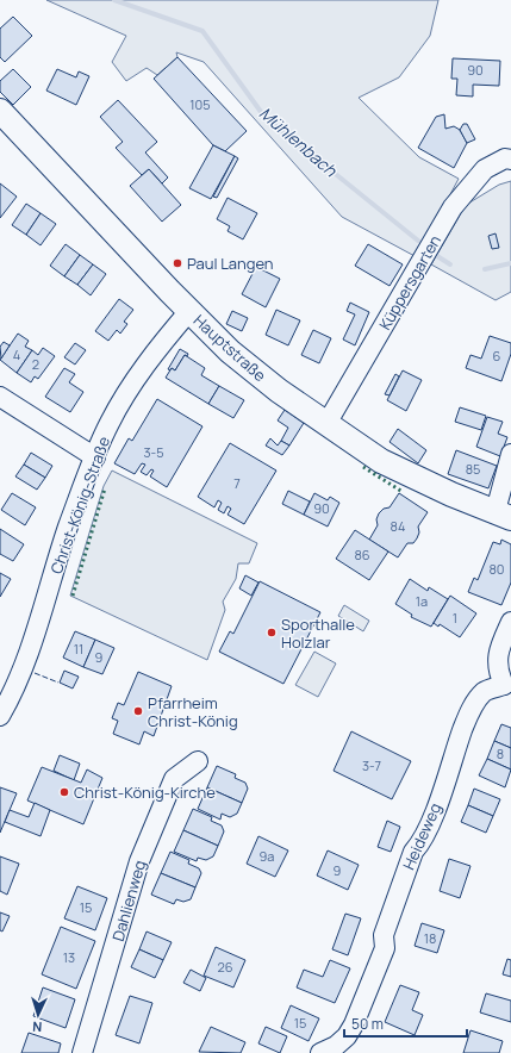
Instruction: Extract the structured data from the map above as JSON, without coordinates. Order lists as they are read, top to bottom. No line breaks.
{"streets":{"main road":["Hauptstraße"],"street":["Küppersgarten","Christ-König-Straße","Heideweg","Dahlienweg"]},"crossings":[["Küppersgarten","Hauptstraße"],["Hauptstraße","Christ-König-Straße"]],"water":["Mühlenbach"],"places":["Paul Langen","Sporthalle Holzlar","Pfarrheim Christ-König","Christ-König-Kirche"],"house_numbers":["90","105","4","6","2","3-5","85","7","90","84","86","80","1a","1","11","9","8","3-7","9a","9","15","18","13","26","15"],"scale_bar":"50 m","north":"bottom"}
